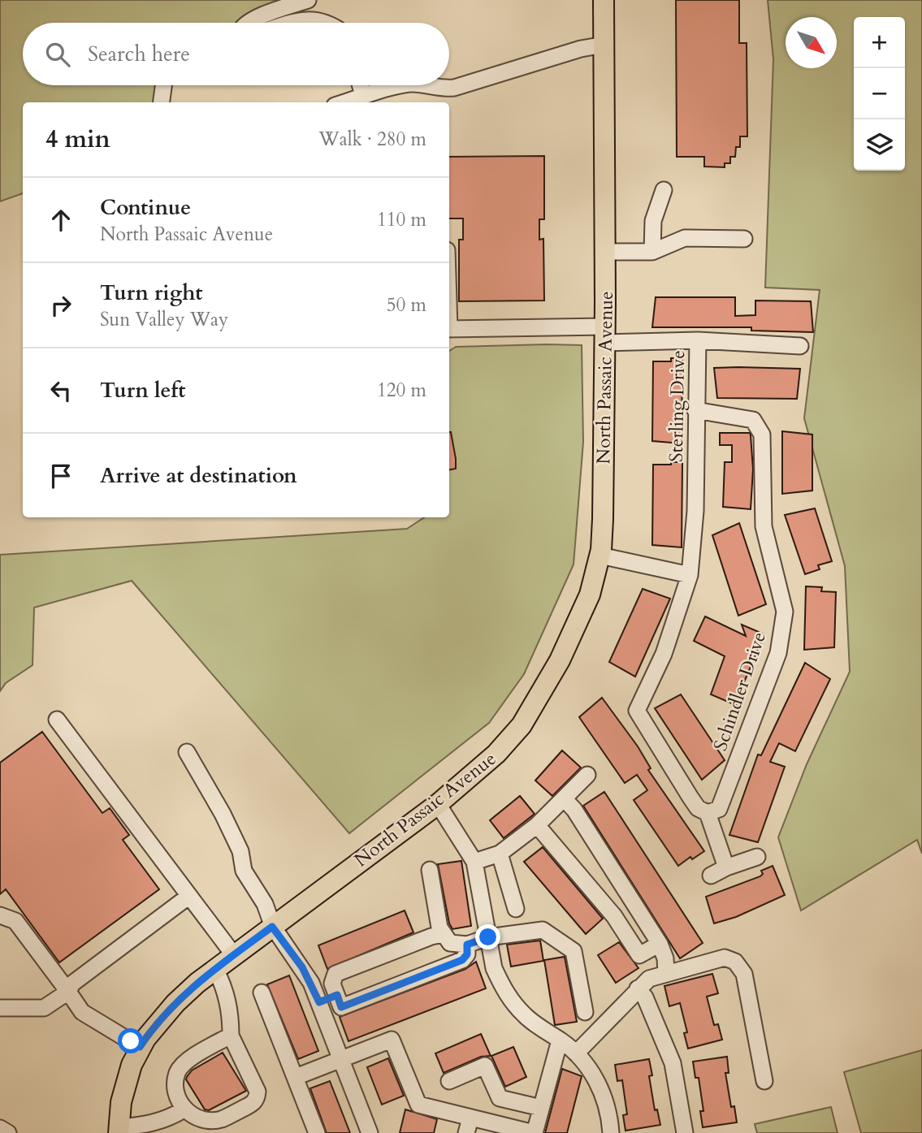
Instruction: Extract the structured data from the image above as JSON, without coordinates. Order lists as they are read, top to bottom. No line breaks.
{"streets":{"main road":["North Passaic Avenue"],"street":["Sterling Drive","Schindler Drive"]},"crossings":[["Sterling Drive","Schindler Drive"]],"north":"bottom right","page":{"map_buttons":["+","−"],"search":"Search here","heading":["4 min","Walk · 280 m"],"list":[["Continue","North Passaic Avenue","110 m"],["Turn right","Sun Valley Way","50 m"],["Turn left","120 m"],"Arrive at destination"]}}
